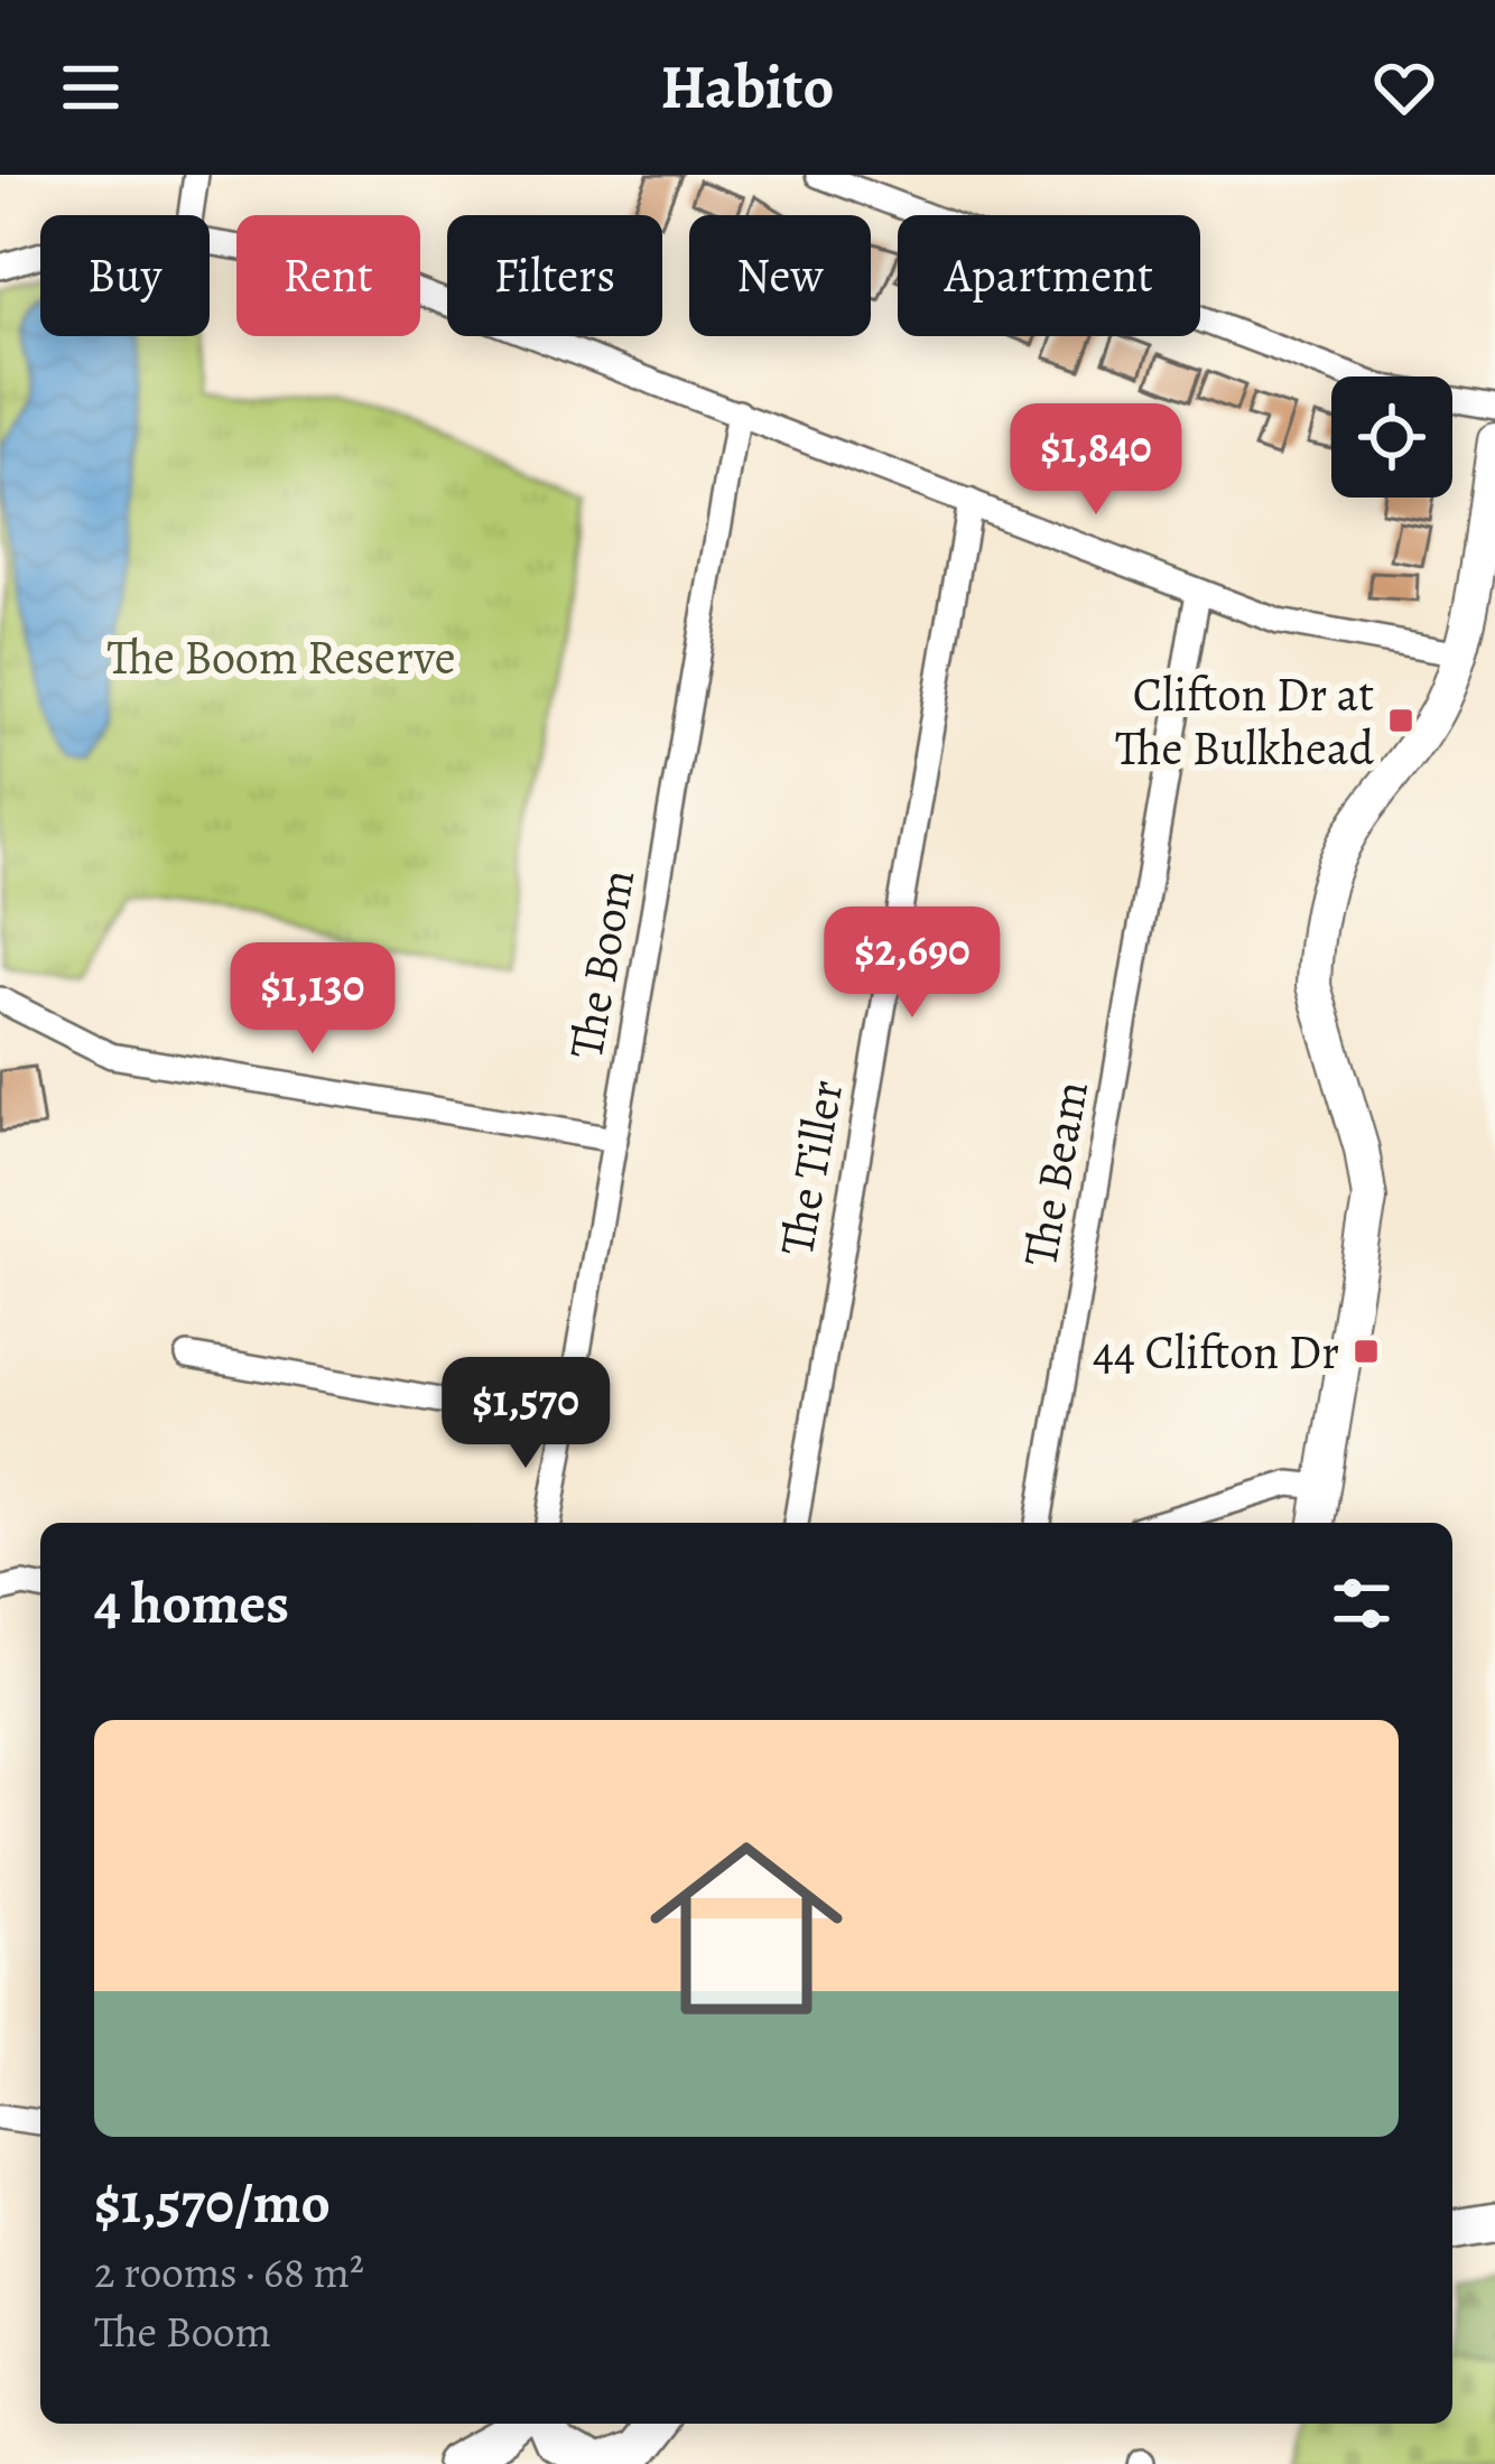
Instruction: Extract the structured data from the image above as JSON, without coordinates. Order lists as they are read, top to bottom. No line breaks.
{"streets":{"street":["The Boom","The Tiller","The Beam"]},"parks":["The Boom Reserve"],"places":{"transit":["Clifton Dr at The Bulkhead","44 Clifton Dr"]},"page":{"header":"Habito","chip":["Buy","Rent","Filters","New","Apartment"],"price":["$1,840","$2,690","$1,130","$1,570"],"heading":"4 homes","list":[{"name":"$1,570/mo","note":"2 rooms · 68 m² · The Boom"}]}}
